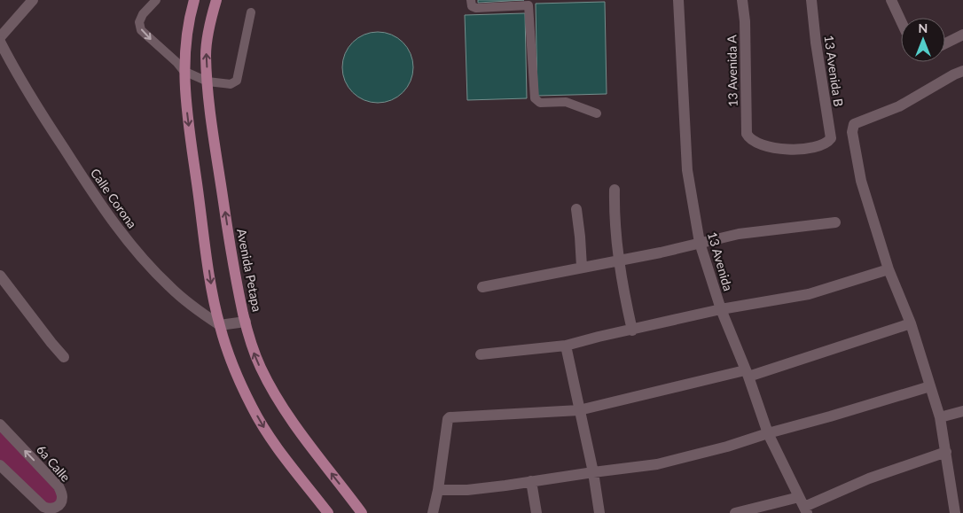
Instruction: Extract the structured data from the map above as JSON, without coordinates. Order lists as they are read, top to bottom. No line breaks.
{"streets":{"main road":["Avenida Petapa"],"street":["13 Avenida A","13 Avenida B","Calle Corona","13 Avenida","6a Calle"]},"crossings":[["13 Avenida A","13 Avenida B"]],"north":"top"}
